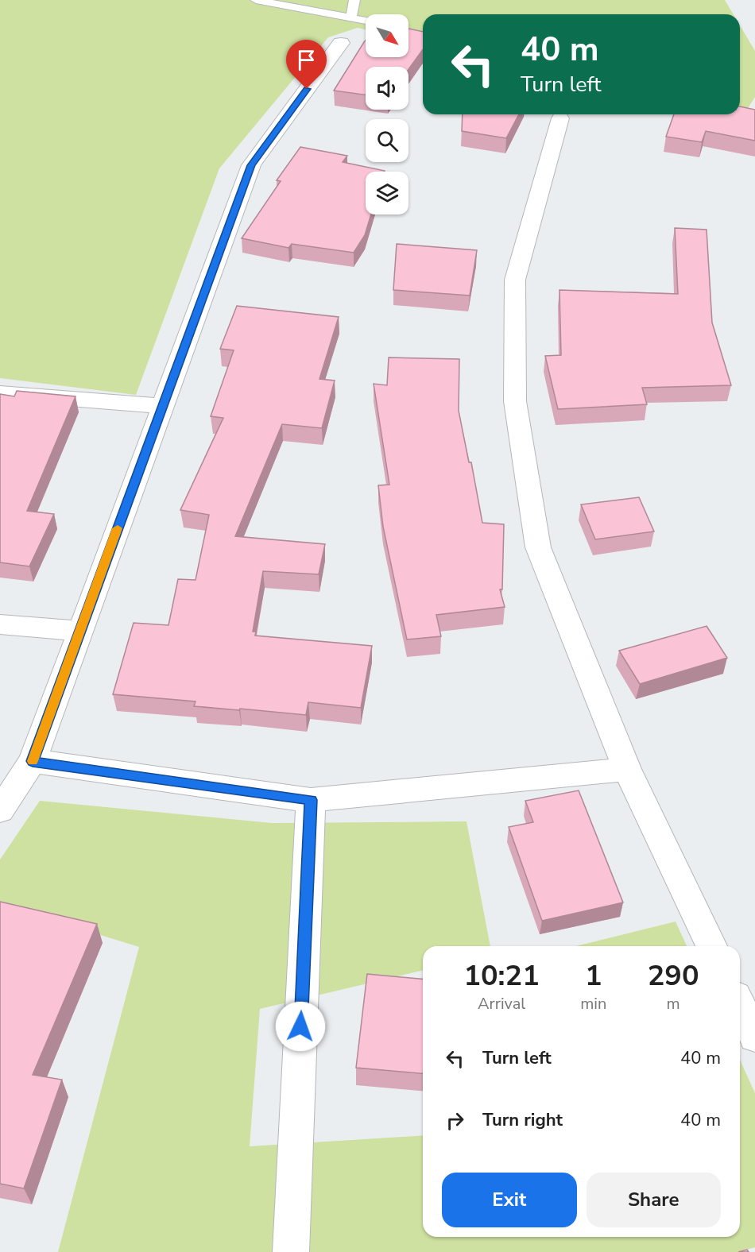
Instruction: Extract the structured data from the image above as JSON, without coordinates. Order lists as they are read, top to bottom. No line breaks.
{"north":"bottom right","page":{"turn":["40 m","Turn left"],"eta":["10:21","Arrival","1","min","290","m"],"list":[{"name":"Turn left","value":"40 m"},{"name":"Turn right","value":"40 m"}],"buttons":["Exit","Share"]}}
